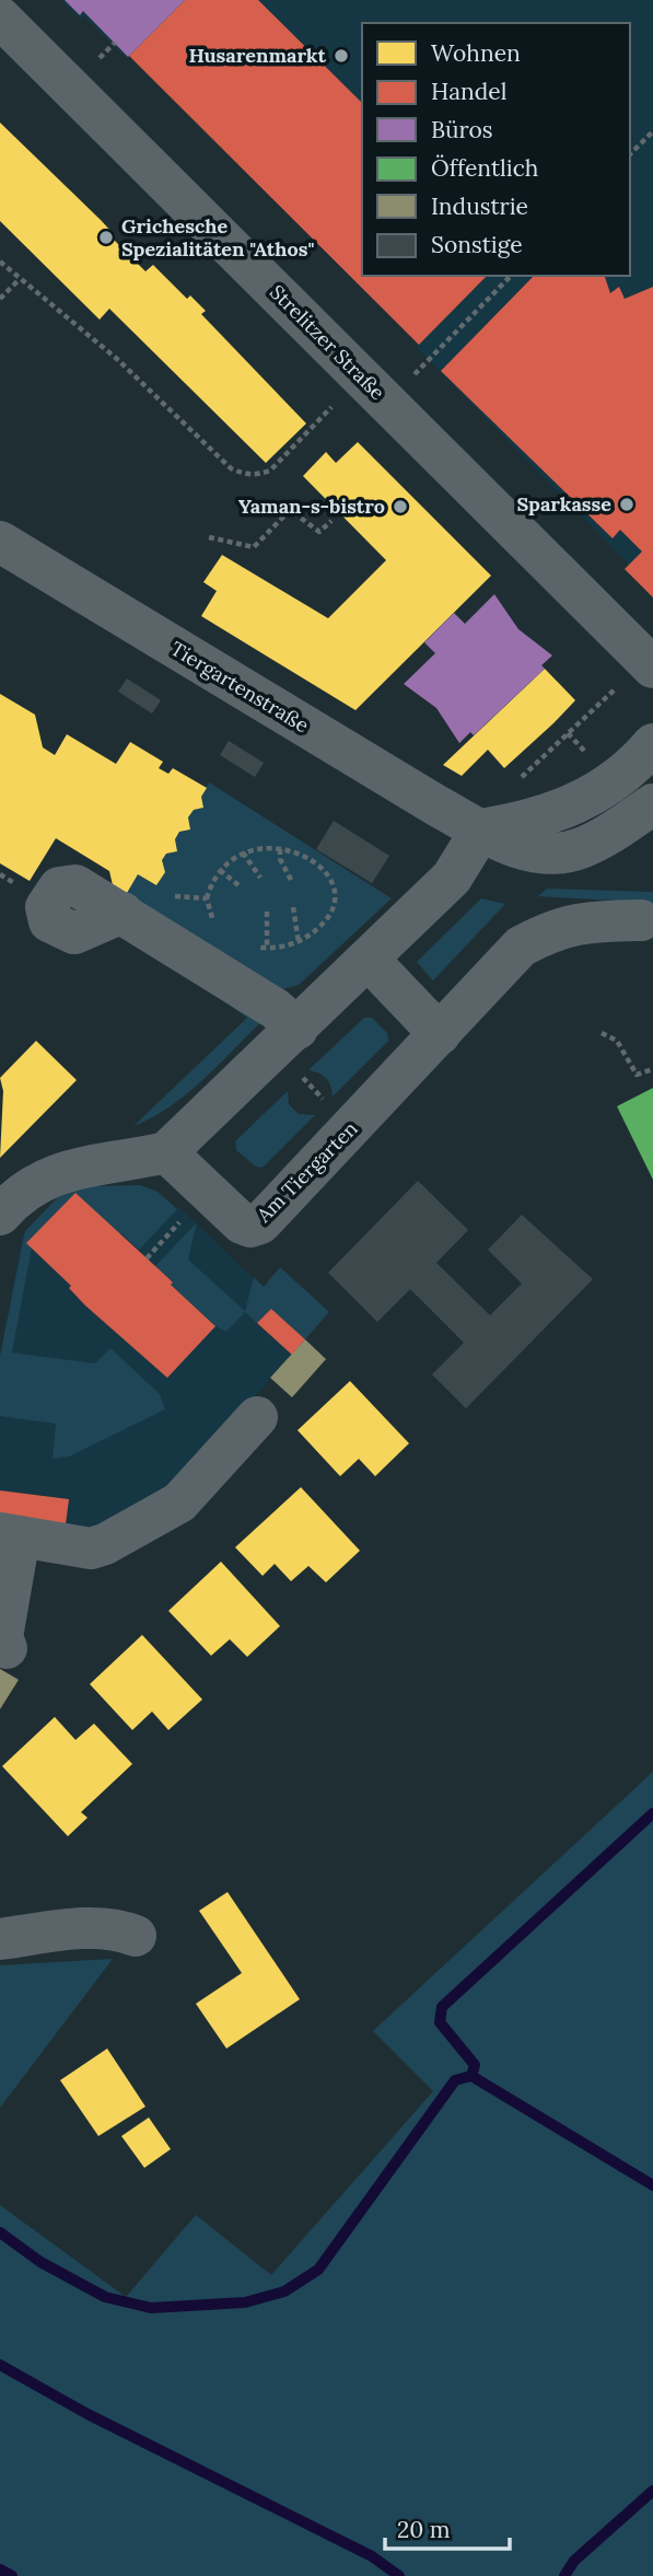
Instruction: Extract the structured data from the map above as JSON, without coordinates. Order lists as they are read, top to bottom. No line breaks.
{"streets":{"street":["Strelitzer Straße","Tiergartenstraße","Am Tiergarten"]},"places":["Husarenmarkt","Grichesche Spezialitäten \"Athos\"","Sparkasse","Yaman-s-bistro"],"legend":["Wohnen","Handel","Büros","Öffentlich","Industrie","Sonstige"],"scale_bar":"20 m"}
